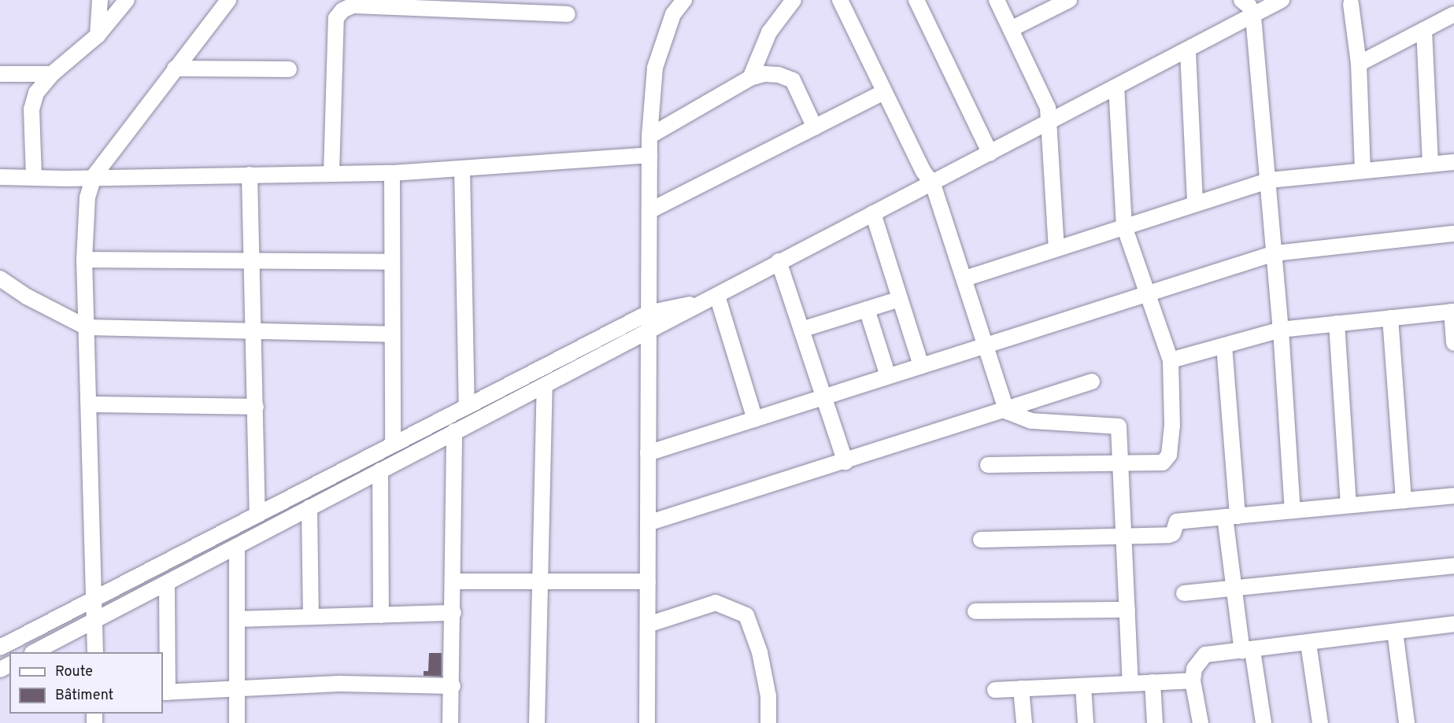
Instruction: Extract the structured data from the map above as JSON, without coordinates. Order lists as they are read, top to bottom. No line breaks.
{"legend":["Route","Bâtiment"]}
